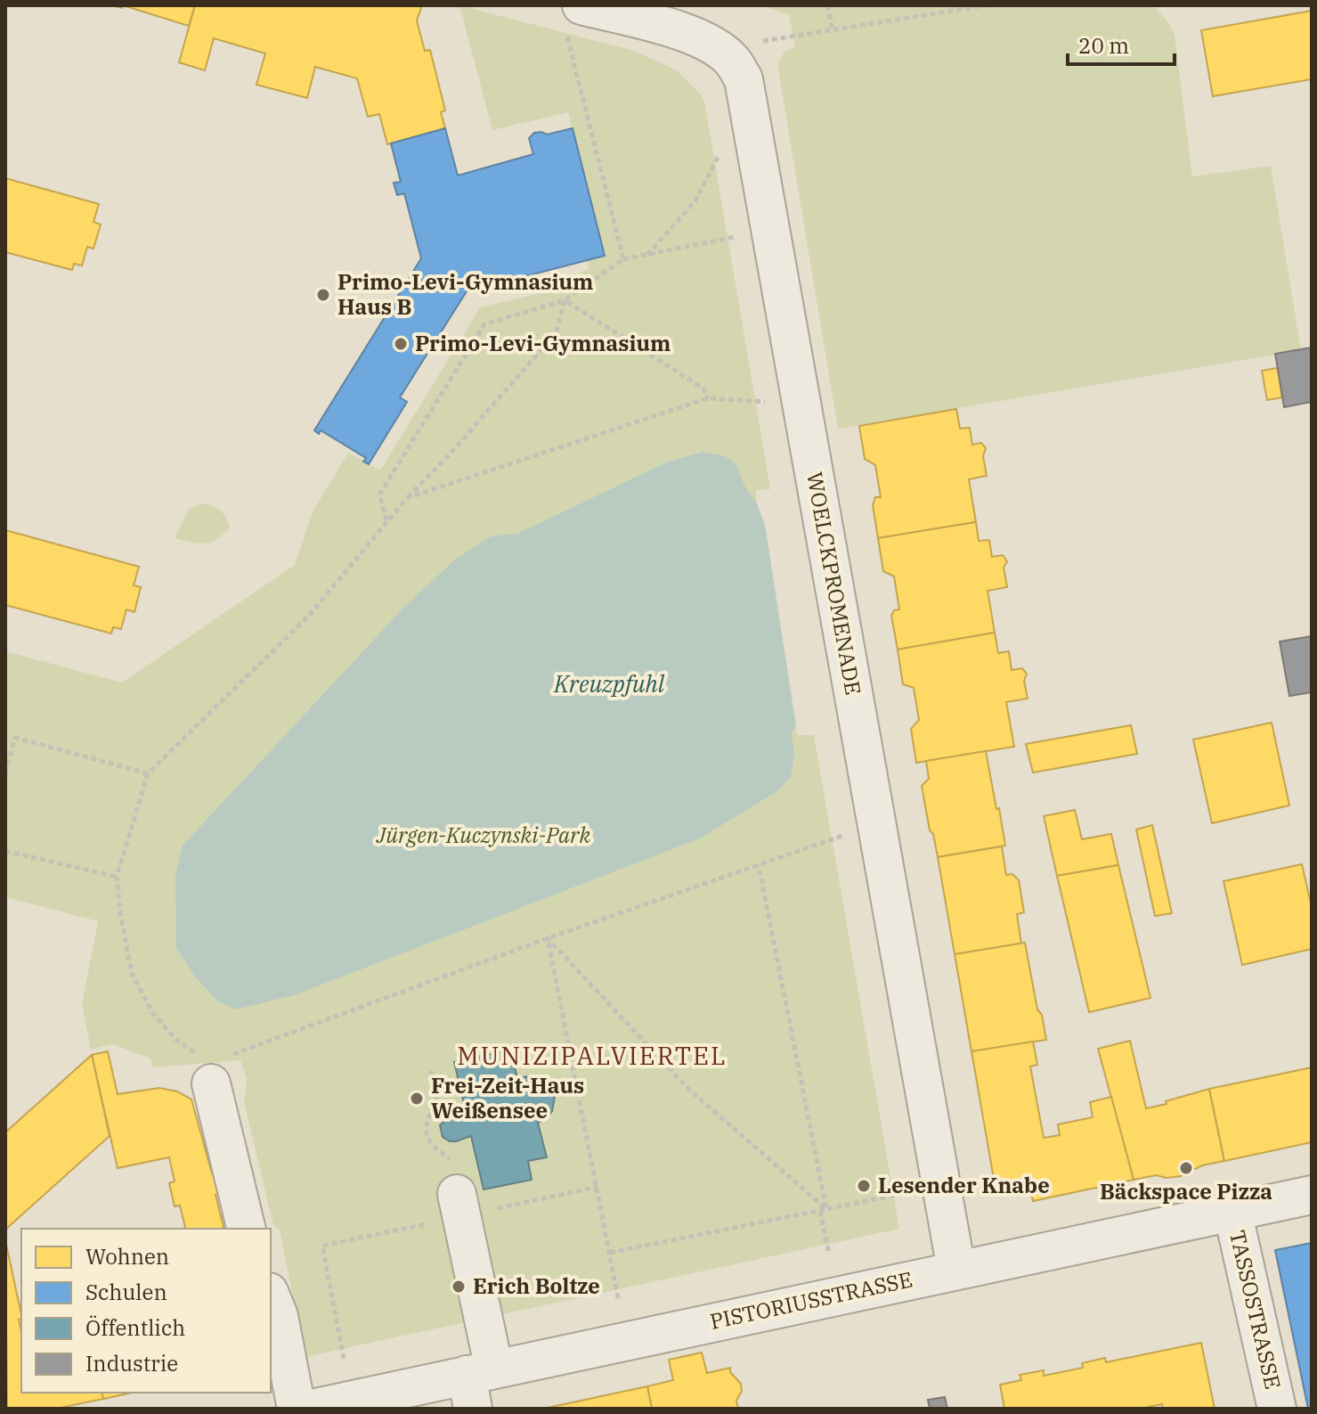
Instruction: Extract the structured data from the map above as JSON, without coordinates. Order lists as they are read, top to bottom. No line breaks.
{"streets":{"street":["WOELCKPROMENADE","PISTORIUSSTRASSE","TASSOSTRASSE"]},"crossings":[["WOELCKPROMENADE","PISTORIUSSTRASSE"],["PISTORIUSSTRASSE","TASSOSTRASSE"]],"districts":["MUNIZIPALVIERTEL"],"water":["Kreuzpfuhl"],"parks":["Jürgen-Kuczynski-Park"],"places":["Primo-Levi-Gymnasium Haus B","Primo-Levi-Gymnasium","Frei-Zeit-Haus Weißensee","Bäckspace Pizza","Lesender Knabe","Erich Boltze"],"legend":["Wohnen","Schulen","Öffentlich","Industrie"],"scale_bar":"20 m"}
